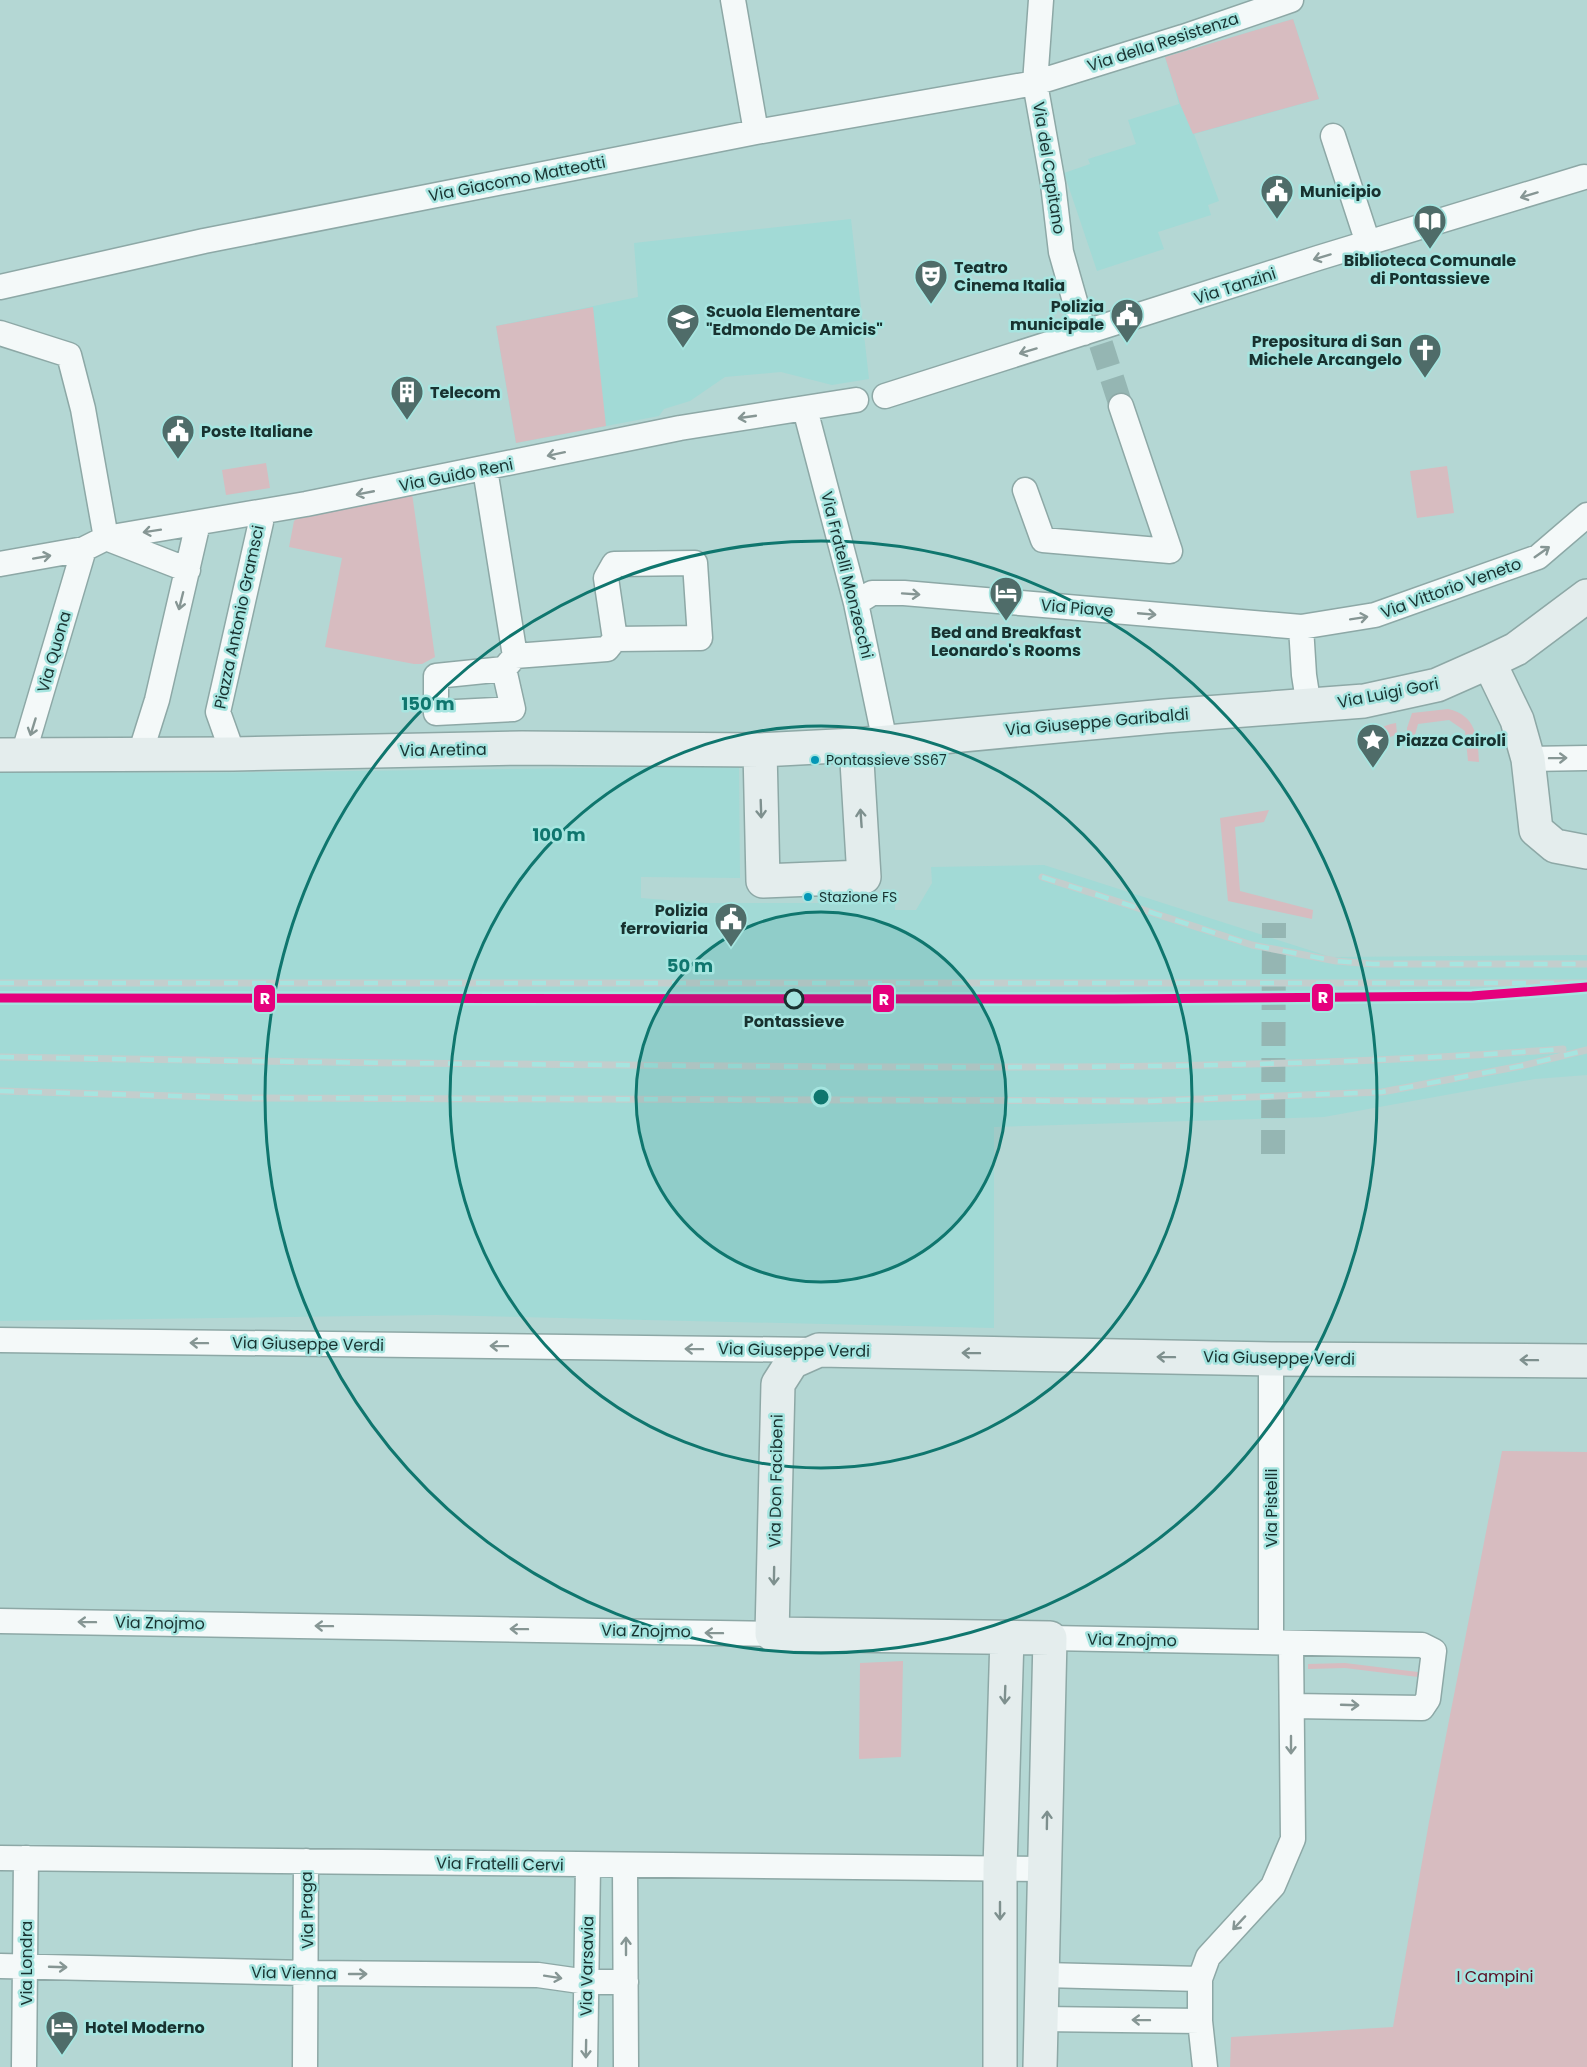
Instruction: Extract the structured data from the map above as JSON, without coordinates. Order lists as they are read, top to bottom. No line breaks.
{"streets":{"street":["Via della Resistenza","Via del Capitano","Via Giacomo Matteotti","Via Tanzini","Via Guido Reni","Via Fratelli Monzecchi","Via Vittorio Veneto","Via Piave","Piazza Antonio Gramsci","Via Quona","Via Luigi Gori","Via Giuseppe Garibaldi","Via Aretina","Via Giuseppe Verdi","Via Don Facibeni","Via Pistelli","Via Znojmo","Via Fratelli Cervi","Via Praga","Via Londra","Via Varsavia","Via Vienna"]},"crossings":[["Via della Resistenza","Via del Capitano"],["Via della Resistenza","Via Giacomo Matteotti"],["Via del Capitano","Via Giacomo Matteotti"],["Via del Capitano","Via Tanzini"],["Via Guido Reni","Via Fratelli Monzecchi"],["Via Guido Reni","Piazza Antonio Gramsci"],["Via Guido Reni","Via Quona"],["Via Fratelli Monzecchi","Via Piave"],["Via Fratelli Monzecchi","Via Giuseppe Garibaldi"],["Via Fratelli Monzecchi","Via Aretina"],["Via Vittorio Veneto","Via Piave"],["Piazza Antonio Gramsci","Via Aretina"],["Via Quona","Via Aretina"],["Via Luigi Gori","Via Giuseppe Garibaldi"],["Via Giuseppe Garibaldi","Via Aretina"],["Via Don Facibeni","Via Znojmo"],["Via Pistelli","Via Znojmo"],["Via Fratelli Cervi","Via Praga"],["Via Fratelli Cervi","Via Londra"],["Via Fratelli Cervi","Via Varsavia"],["Via Praga","Via Vienna"],["Via Londra","Via Vienna"],["Via Varsavia","Via Vienna"]],"one_way":["Via Tanzini","Via Vittorio Veneto","Via Piave","Via Giuseppe Verdi","Via Don Facibeni","Via Vienna"],"parks":["I Campini"],"places":{"public building":["Municipio","Polizia municipale","Poste Italiane","Polizia ferroviaria"],"library":["Biblioteca Comunale di Pontassieve"],"theatre":["Teatro Cinema Italia"],"school or university":["Scuola Elementare \"Edmondo De Amicis\""],"church":["Prepositura di San Michele Arcangelo"],"building":["Telecom"],"hotel":["Bed and Breakfast Leonardo's Rooms","Hotel Moderno"],"other":["Pontassieve SS67","Stazione FS","Pontassieve"],"place":["Piazza Cairoli"]},"lines":["transit line R"],"rings":["150 m","100 m","50 m"]}
